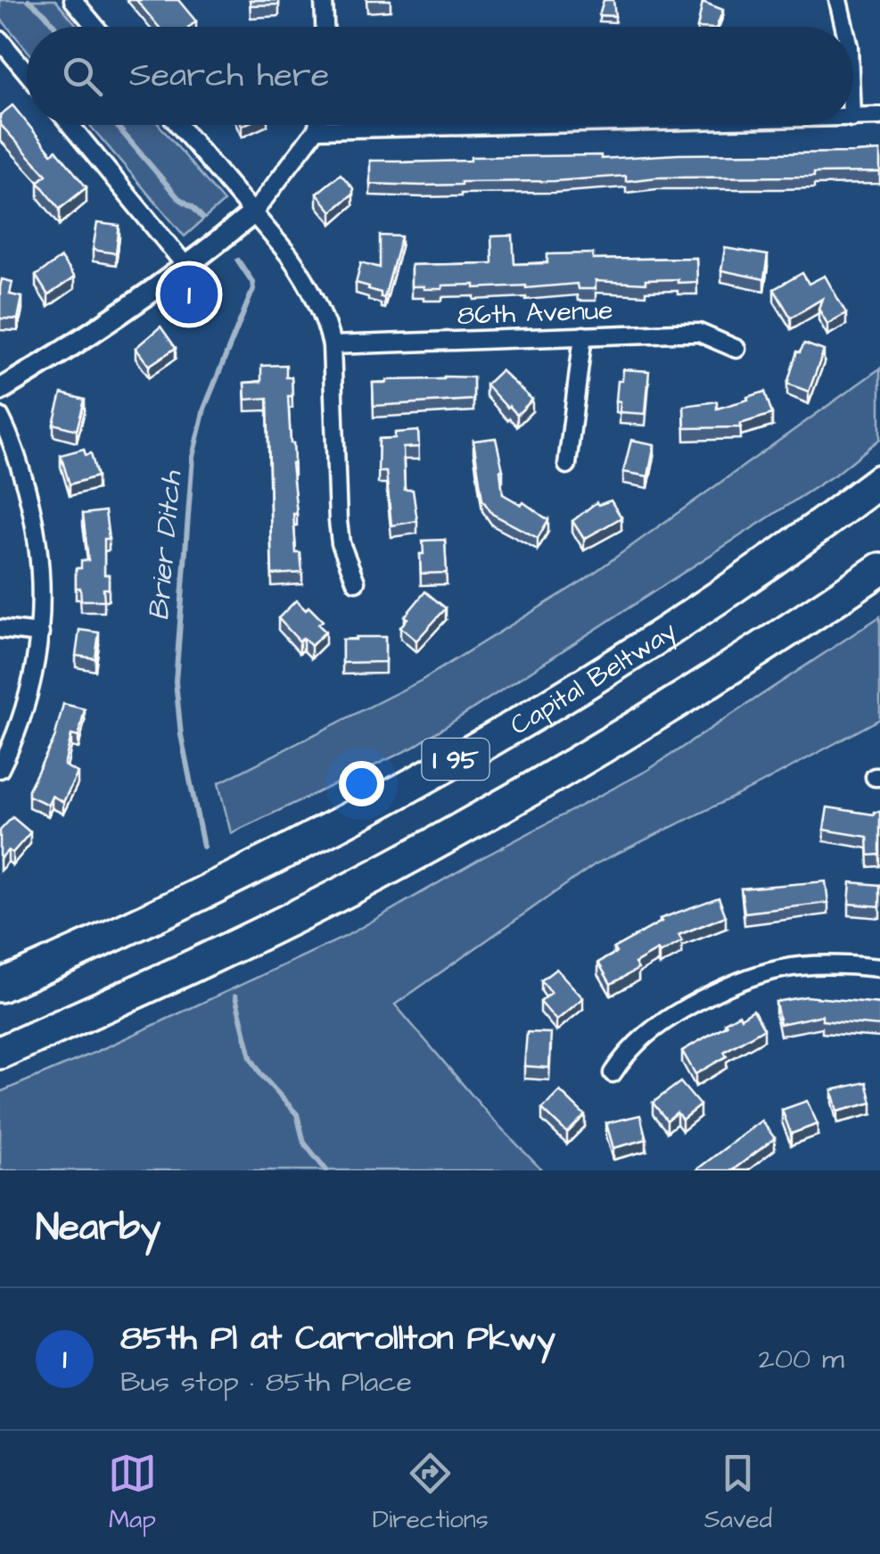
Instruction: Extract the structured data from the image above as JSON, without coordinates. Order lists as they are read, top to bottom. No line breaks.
{"streets":{"highway":["Capital Beltway","I 95"],"street":["86th Avenue"]},"water":["Brier Ditch"],"page":{"search":"Search here","pins":"1","heading":"Nearby","list":[{"mark":"1","name":"85th Pl at Carrollton Pkwy","note":"Bus stop · 85th Place","value":"200 m"}],"nav":["Map","Directions","Saved"]}}
